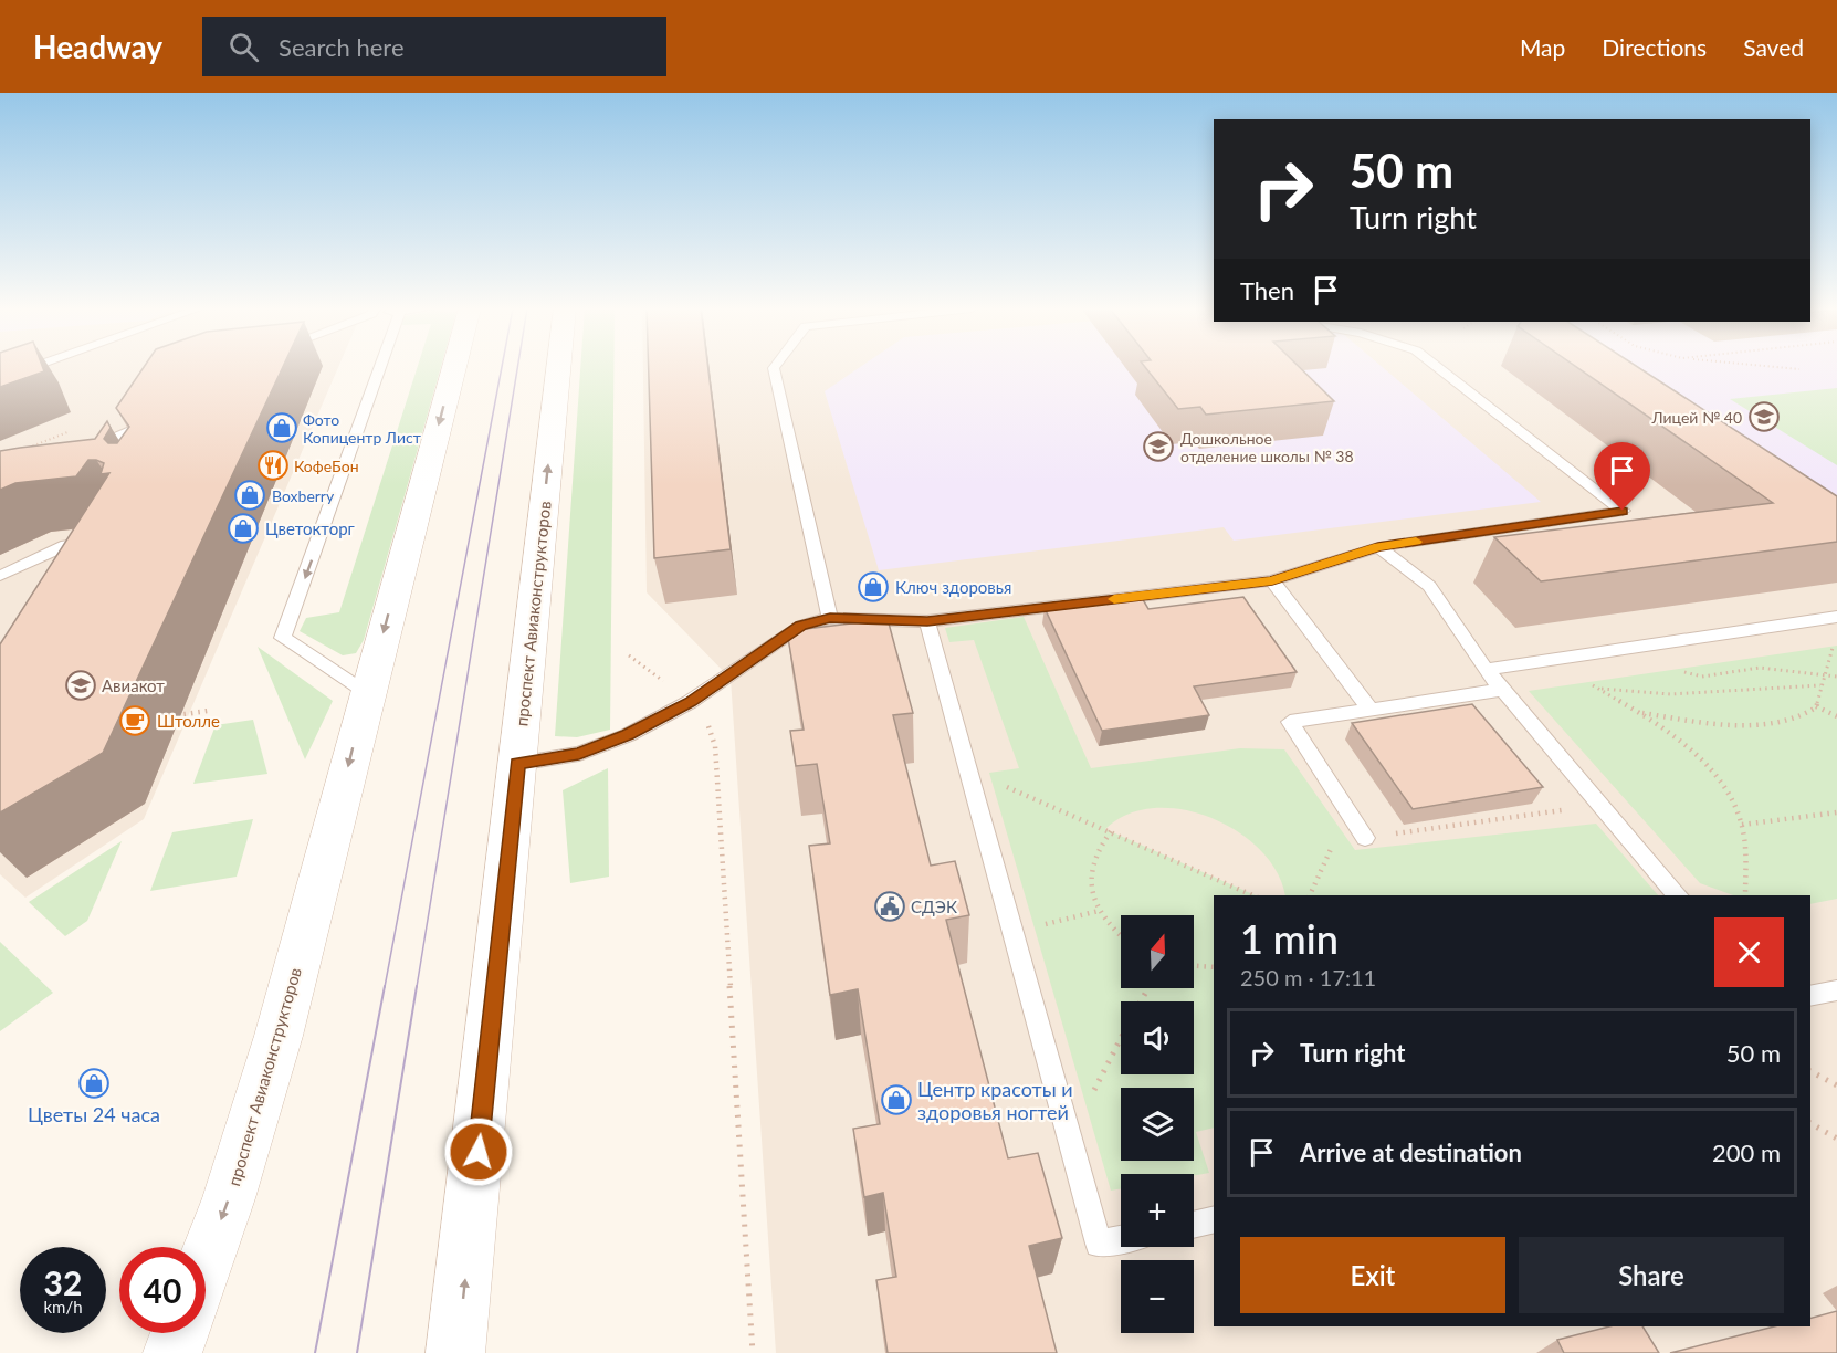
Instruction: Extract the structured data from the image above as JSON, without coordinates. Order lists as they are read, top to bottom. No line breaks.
{"streets":{"street":["проспект Авиаконструкторов"]},"places":{"school or university":["Лицей № 40","Дошкольное отделение школы № 38","Авиакот"],"shop":["Фото Копицентр Лист","Boxberry","Цветокторг","Ключ здоровья","Цветы 24 часа","Центр красоты и здоровья ногтей"],"restaurant":["КофеБон"],"cafe":["Штолле"],"public building":["СДЭК"]},"north":"top","page":{"header":"Headway","search":"Search here","nav":["Map","Directions","Saved"],"turn":["50 m","Turn right"],"then":"Then","heading":["1 min","250 m · 17:11"],"map_buttons":["+","−"],"list":[{"name":"Turn right","value":"50 m"},{"name":"Arrive at destination","value":"200 m"}],"buttons":["Exit","Share"],"speed":"32 km/h","limit":"40"}}
